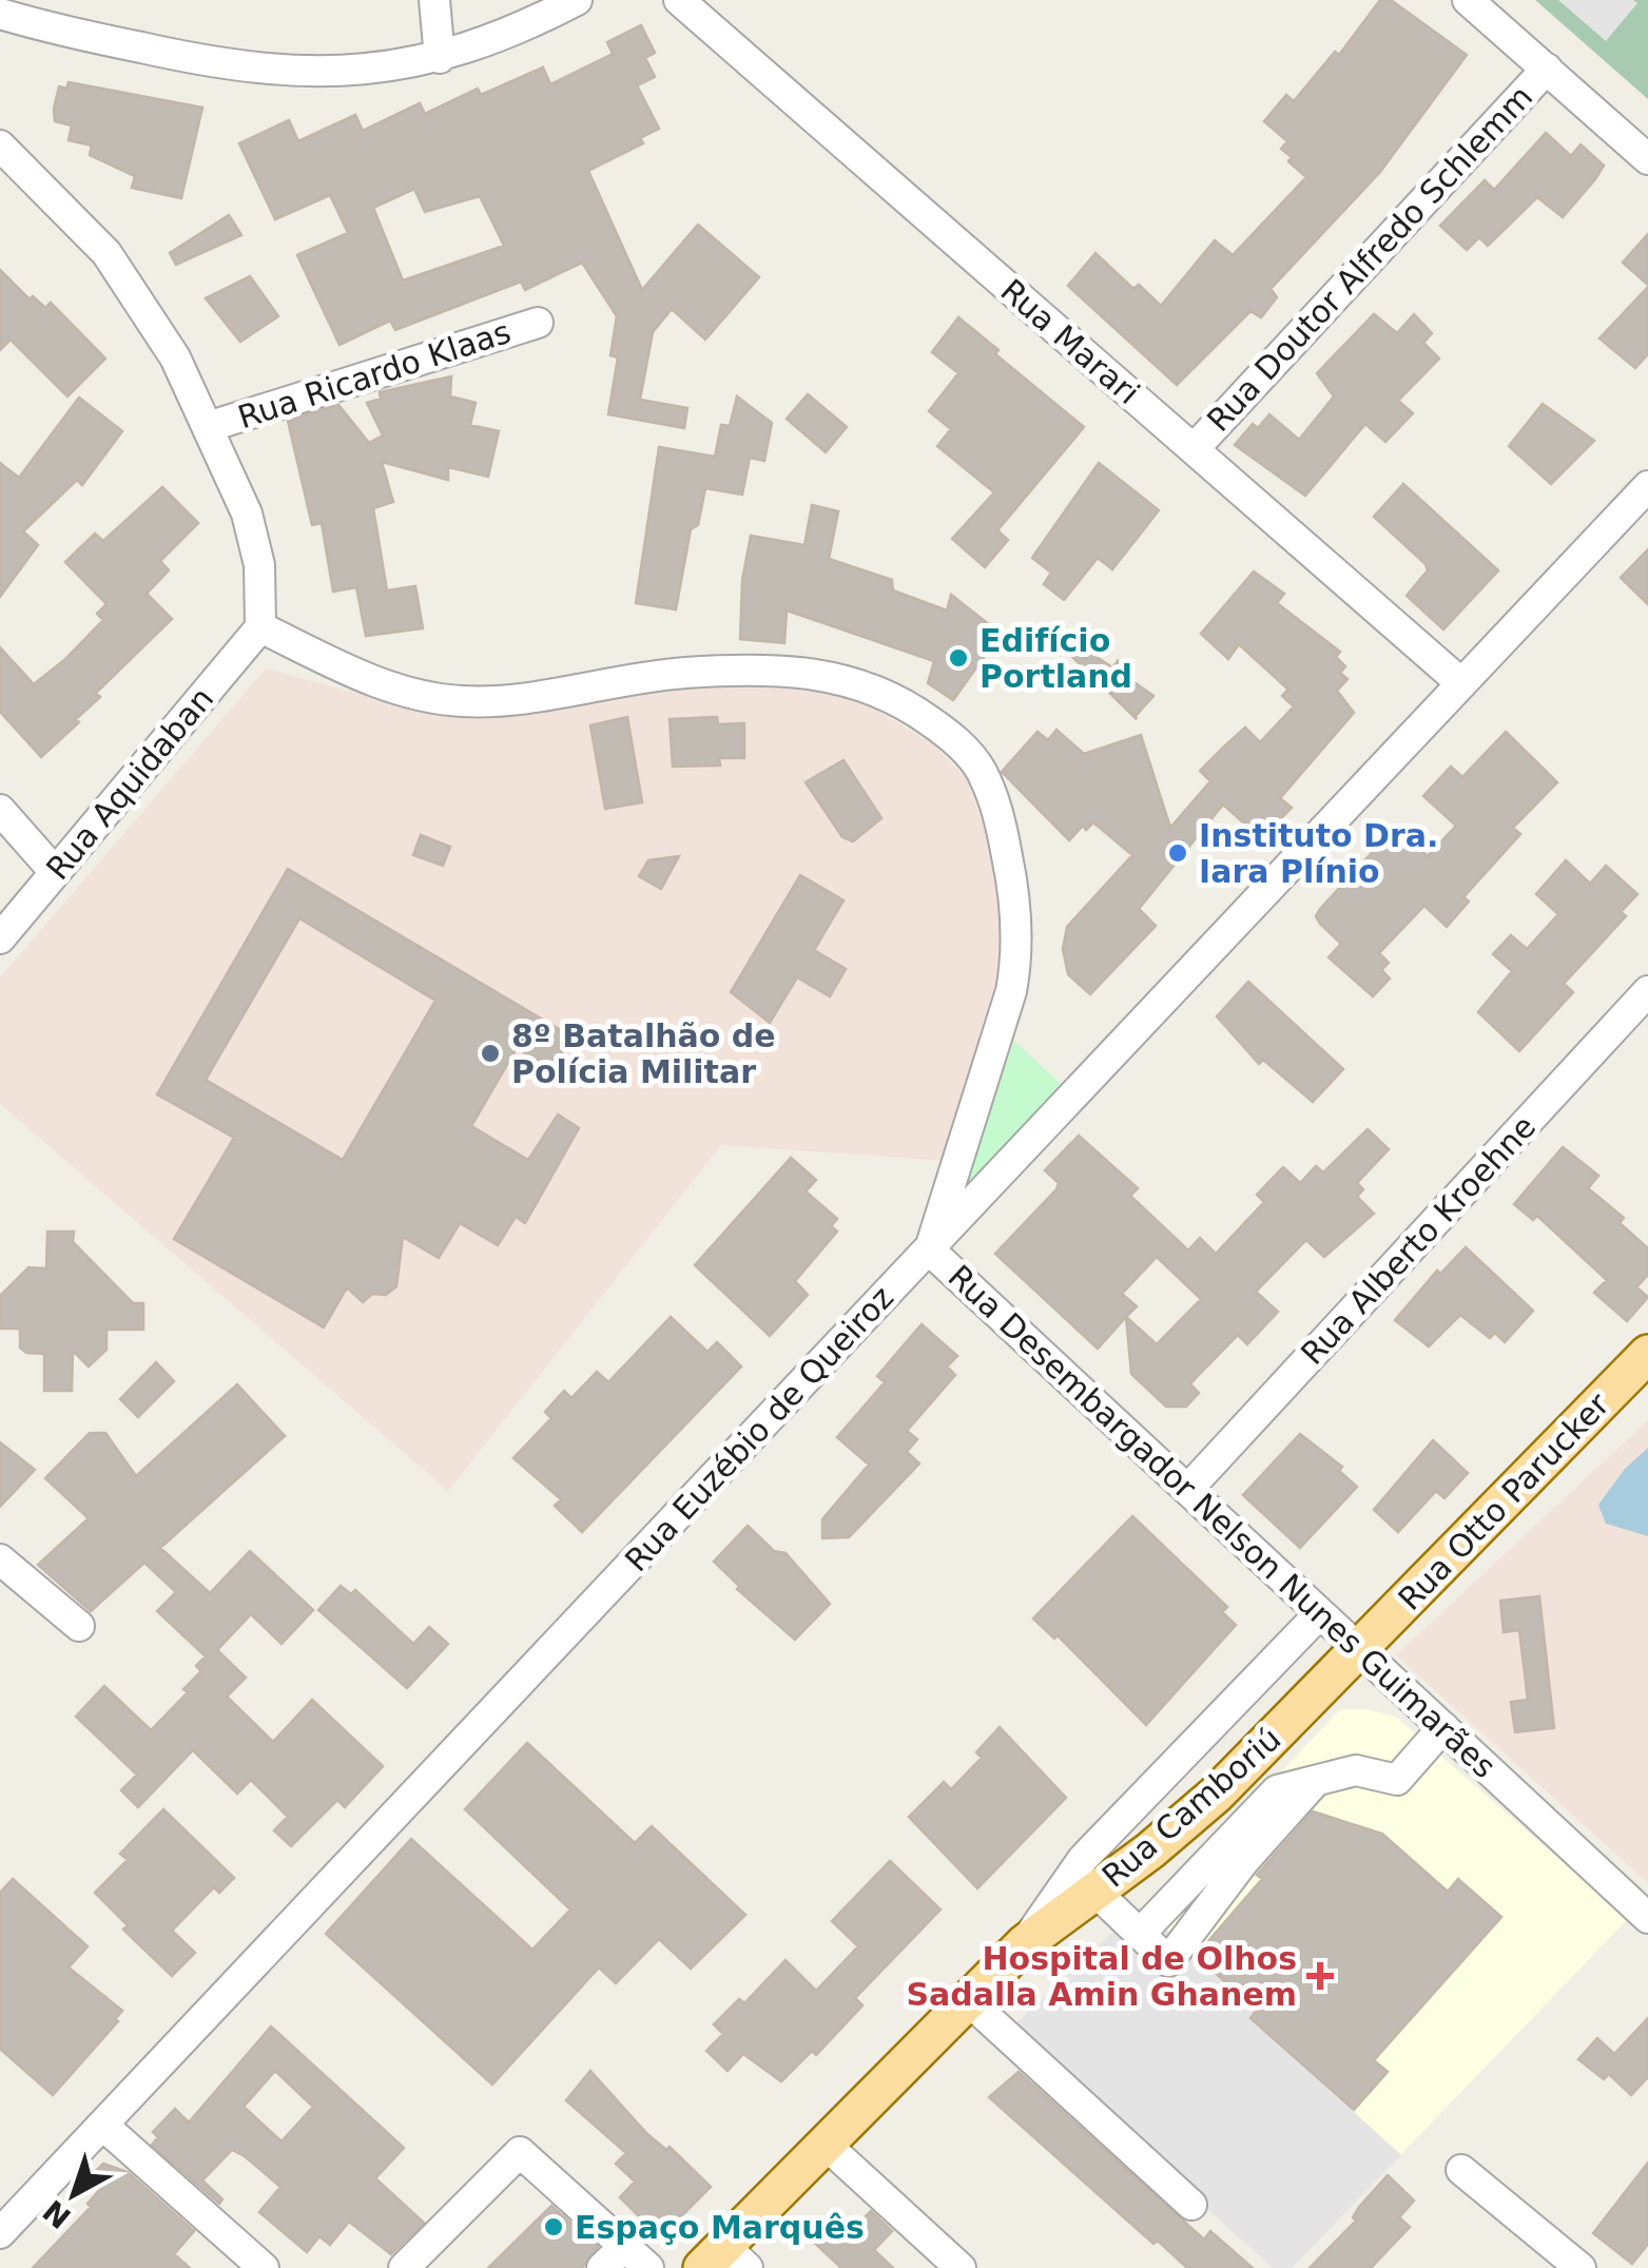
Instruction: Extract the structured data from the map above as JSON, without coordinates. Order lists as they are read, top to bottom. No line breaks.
{"streets":{"main road":["Rua Otto Parucker","Rua Camboriú"],"street":["Rua Doutor Alfredo Schlemm","Rua Marari","Rua Ricardo Klaas","Rua Aquidaban","Rua Alberto Kroehne","Rua Euzébio de Queiroz","Rua Desembargador Nelson Nunes Guimarães"]},"crossings":[["Rua Doutor Alfredo Schlemm","Rua Marari"],["Rua Marari","Rua Euzébio de Queiroz"],["Rua Aquidaban","Rua Desembargador Nelson Nunes Guimarães"],["Rua Alberto Kroehne","Rua Desembargador Nelson Nunes Guimarães"],["Rua Euzébio de Queiroz","Rua Desembargador Nelson Nunes Guimarães"],["Rua Otto Parucker","Rua Desembargador Nelson Nunes Guimarães"],["Rua Otto Parucker","Rua Camboriú"],["Rua Desembargador Nelson Nunes Guimarães","Rua Camboriú"]],"places":{"other":["Edifício Portland","Instituto Dra. Iara Plínio","8º Batalhão de Polícia Militar","Espaço Marquês"],"health":["Hospital de Olhos Sadalla Amin Ghanem"]},"north":"bottom left"}
